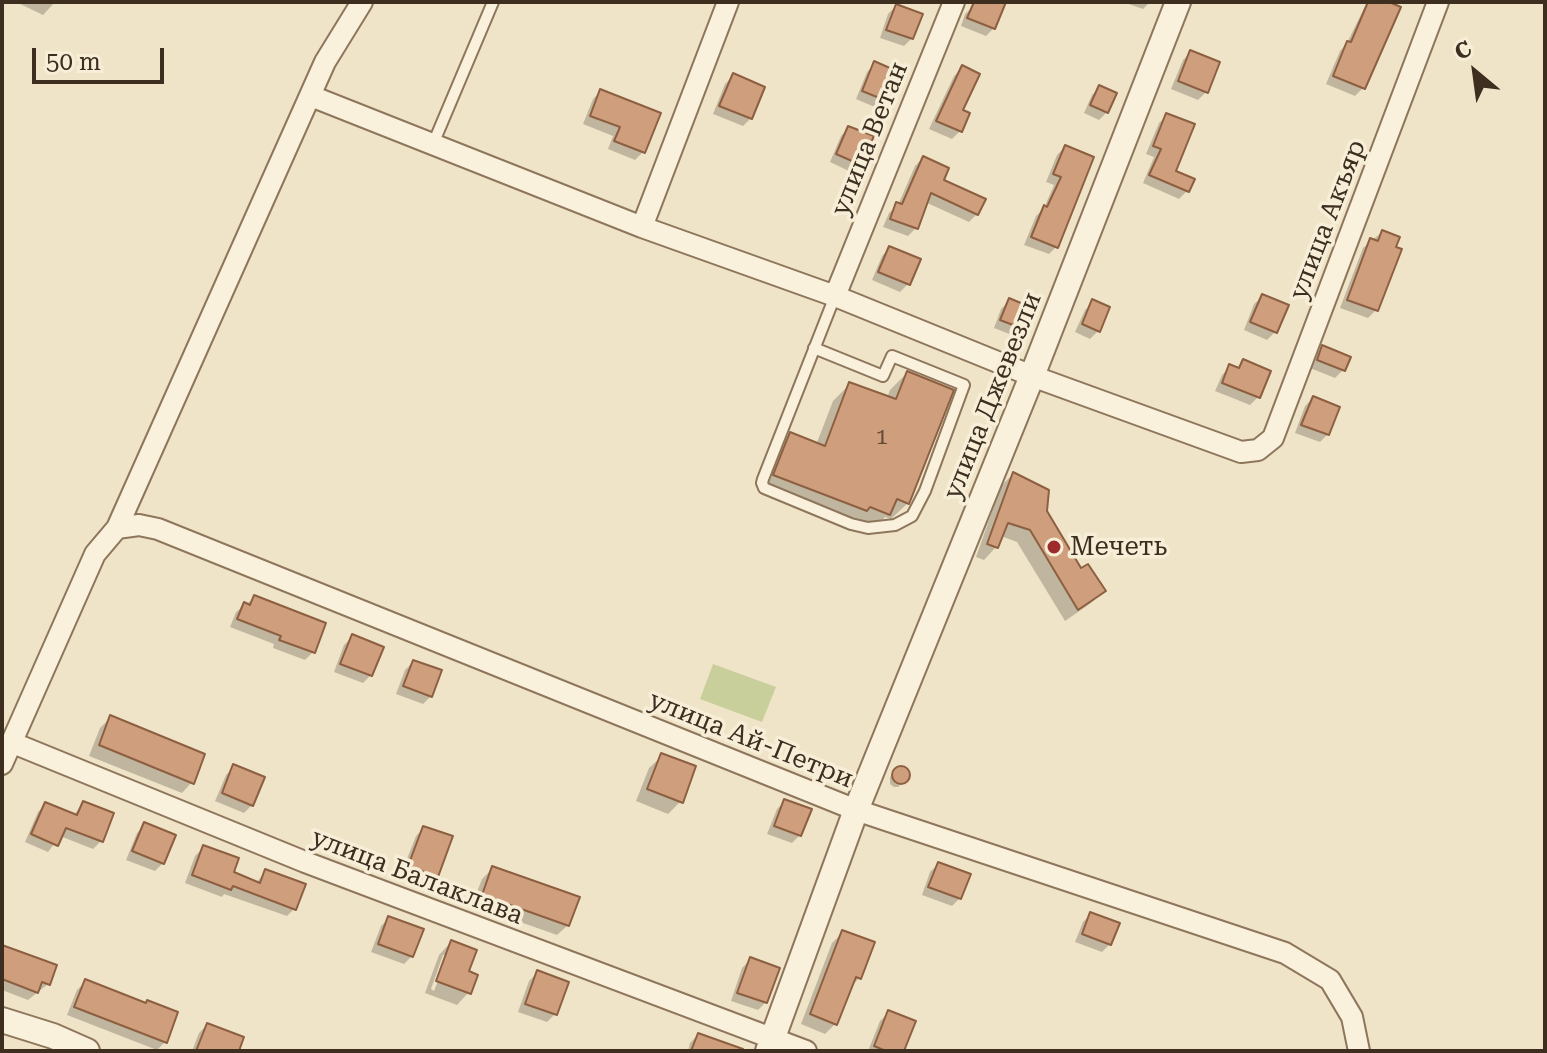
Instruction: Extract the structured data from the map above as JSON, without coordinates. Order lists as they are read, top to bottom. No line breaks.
{"streets":{"street":["улица Ветан","улица Акъяр","улица Джевезли","улица Ай-Петри","улица Балаклава"]},"crossings":[["улица Акъяр","улица Джевезли"],["улица Джевезли","улица Ай-Петри"],["улица Джевезли","улица Балаклава"]],"places":["Мечеть"],"house_numbers":["1"],"scale_bar":"50 m","north":"top left"}
